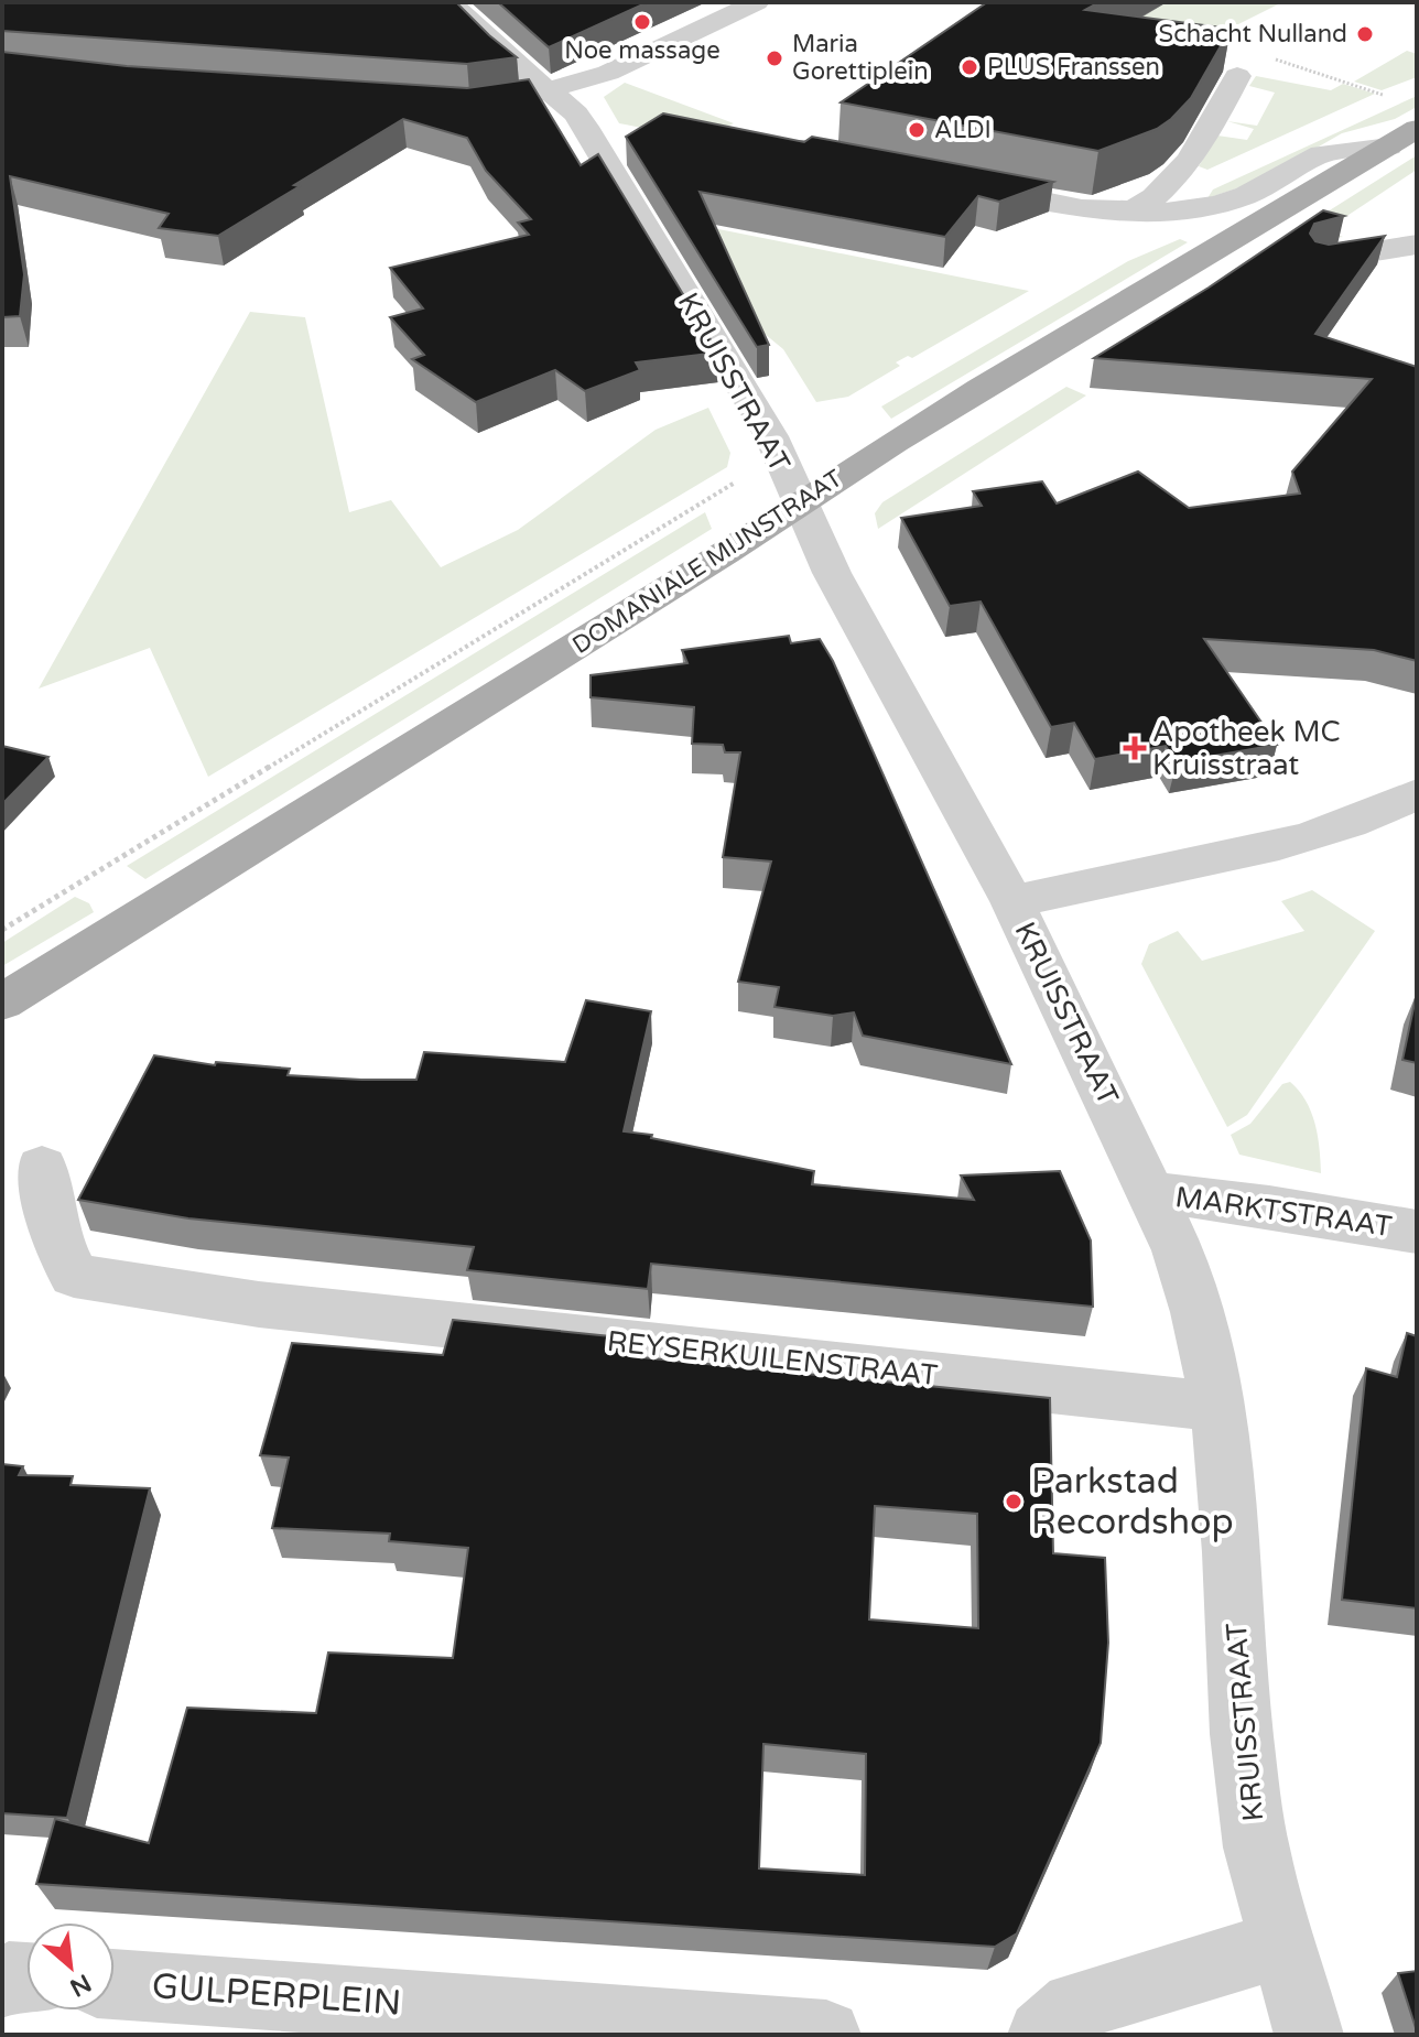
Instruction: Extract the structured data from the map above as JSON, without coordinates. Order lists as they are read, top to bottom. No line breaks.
{"streets":{"main road":["DOMANIALE MIJNSTRAAT"],"street":["KRUISSTRAAT","MARKTSTRAAT","REYSERKUILENSTRAAT","GULPERPLEIN"]},"crossings":[["KRUISSTRAAT","DOMANIALE MIJNSTRAAT"],["KRUISSTRAAT","MARKTSTRAAT"],["KRUISSTRAAT","REYSERKUILENSTRAAT"]],"places":{"other":["Noe massage","Schacht Nulland","Maria Gorettiplein","PLUS Franssen","ALDI","Parkstad Recordshop"],"health":["Apotheek MC Kruisstraat"]},"north":"bottom right"}
